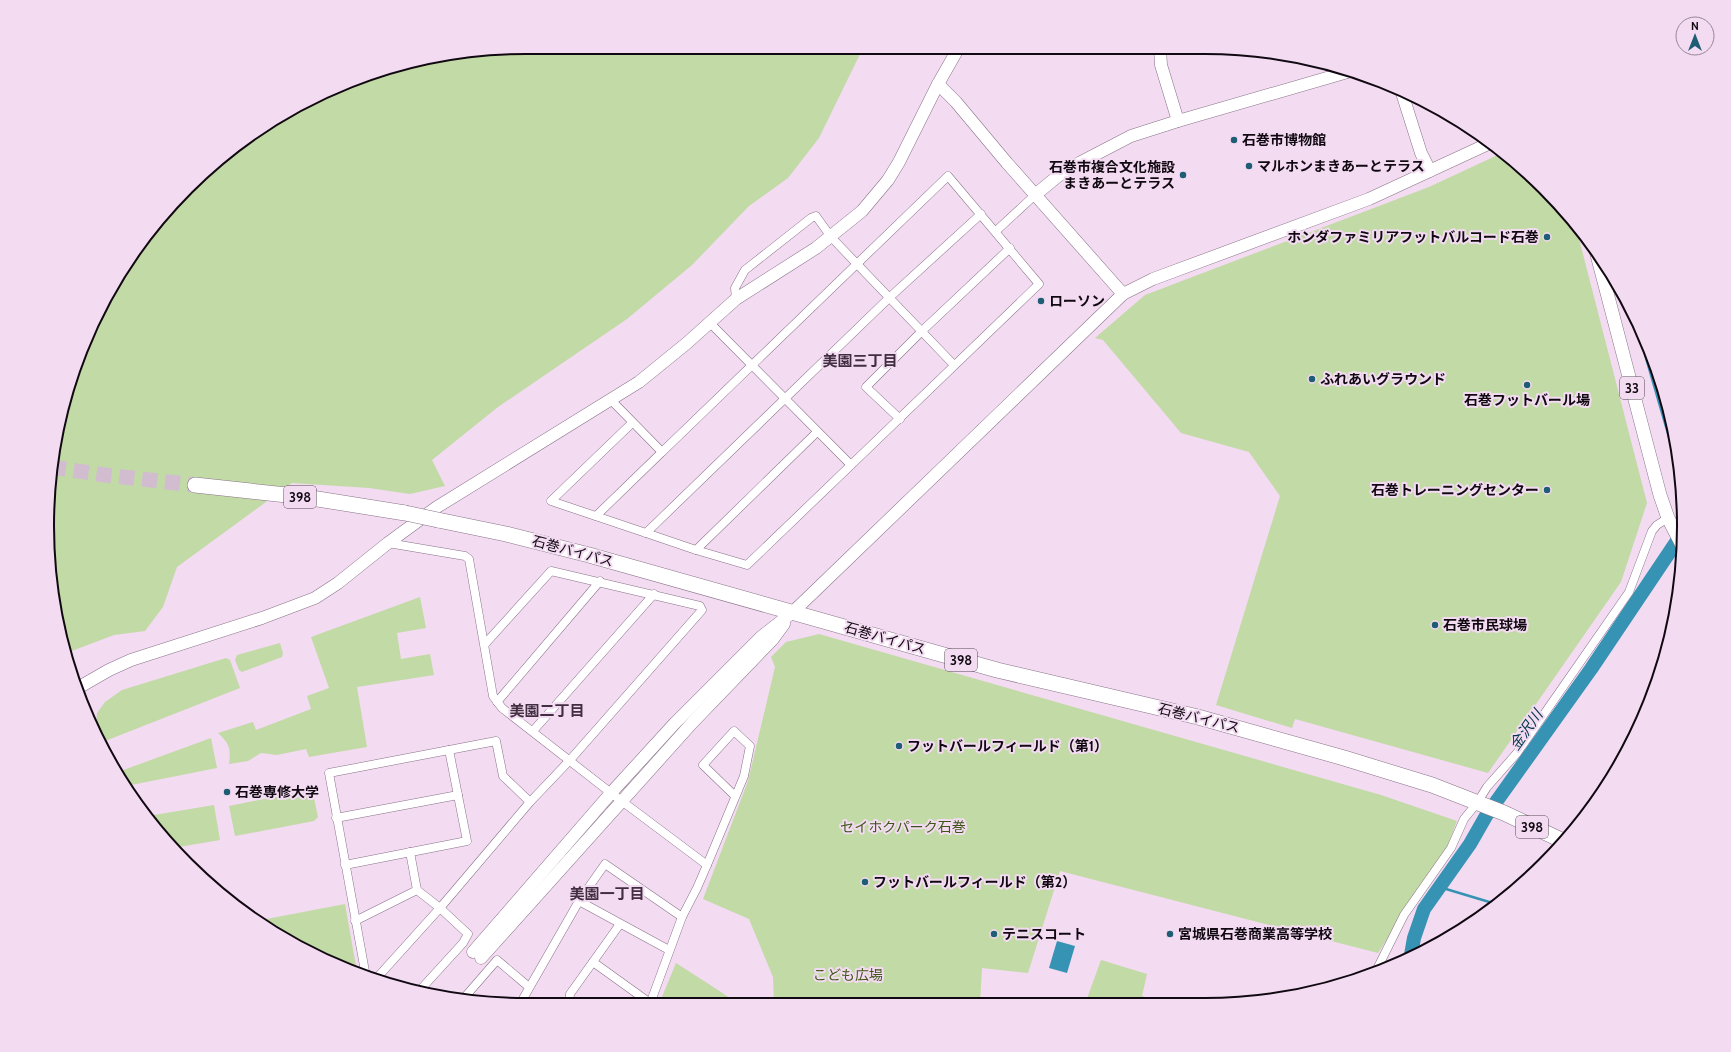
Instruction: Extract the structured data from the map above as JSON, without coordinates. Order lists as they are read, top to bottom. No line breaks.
{"streets":{"highway":["398","石巻バイパス"],"main road":["33"]},"districts":["美園三丁目","美園二丁目","美園一丁目"],"water":["金沢川"],"parks":["セイホクパーク石巻","こども広場"],"places":["石巻市博物館","マルホンまきあーとテラス","石巻市複合文化施設 まきあーとテラス","ホンダファミリアフットバルコード石巻","ローソン","ふれあいグラウンド","石巻フットバール場","石巻トレーニングセンター","石巻市民球場","フットバールフィールド（第1）","石巻専修大学","フットバールフィールド（第2）","テニスコート","宮城県石巻商業高等学校"],"north":"top"}
